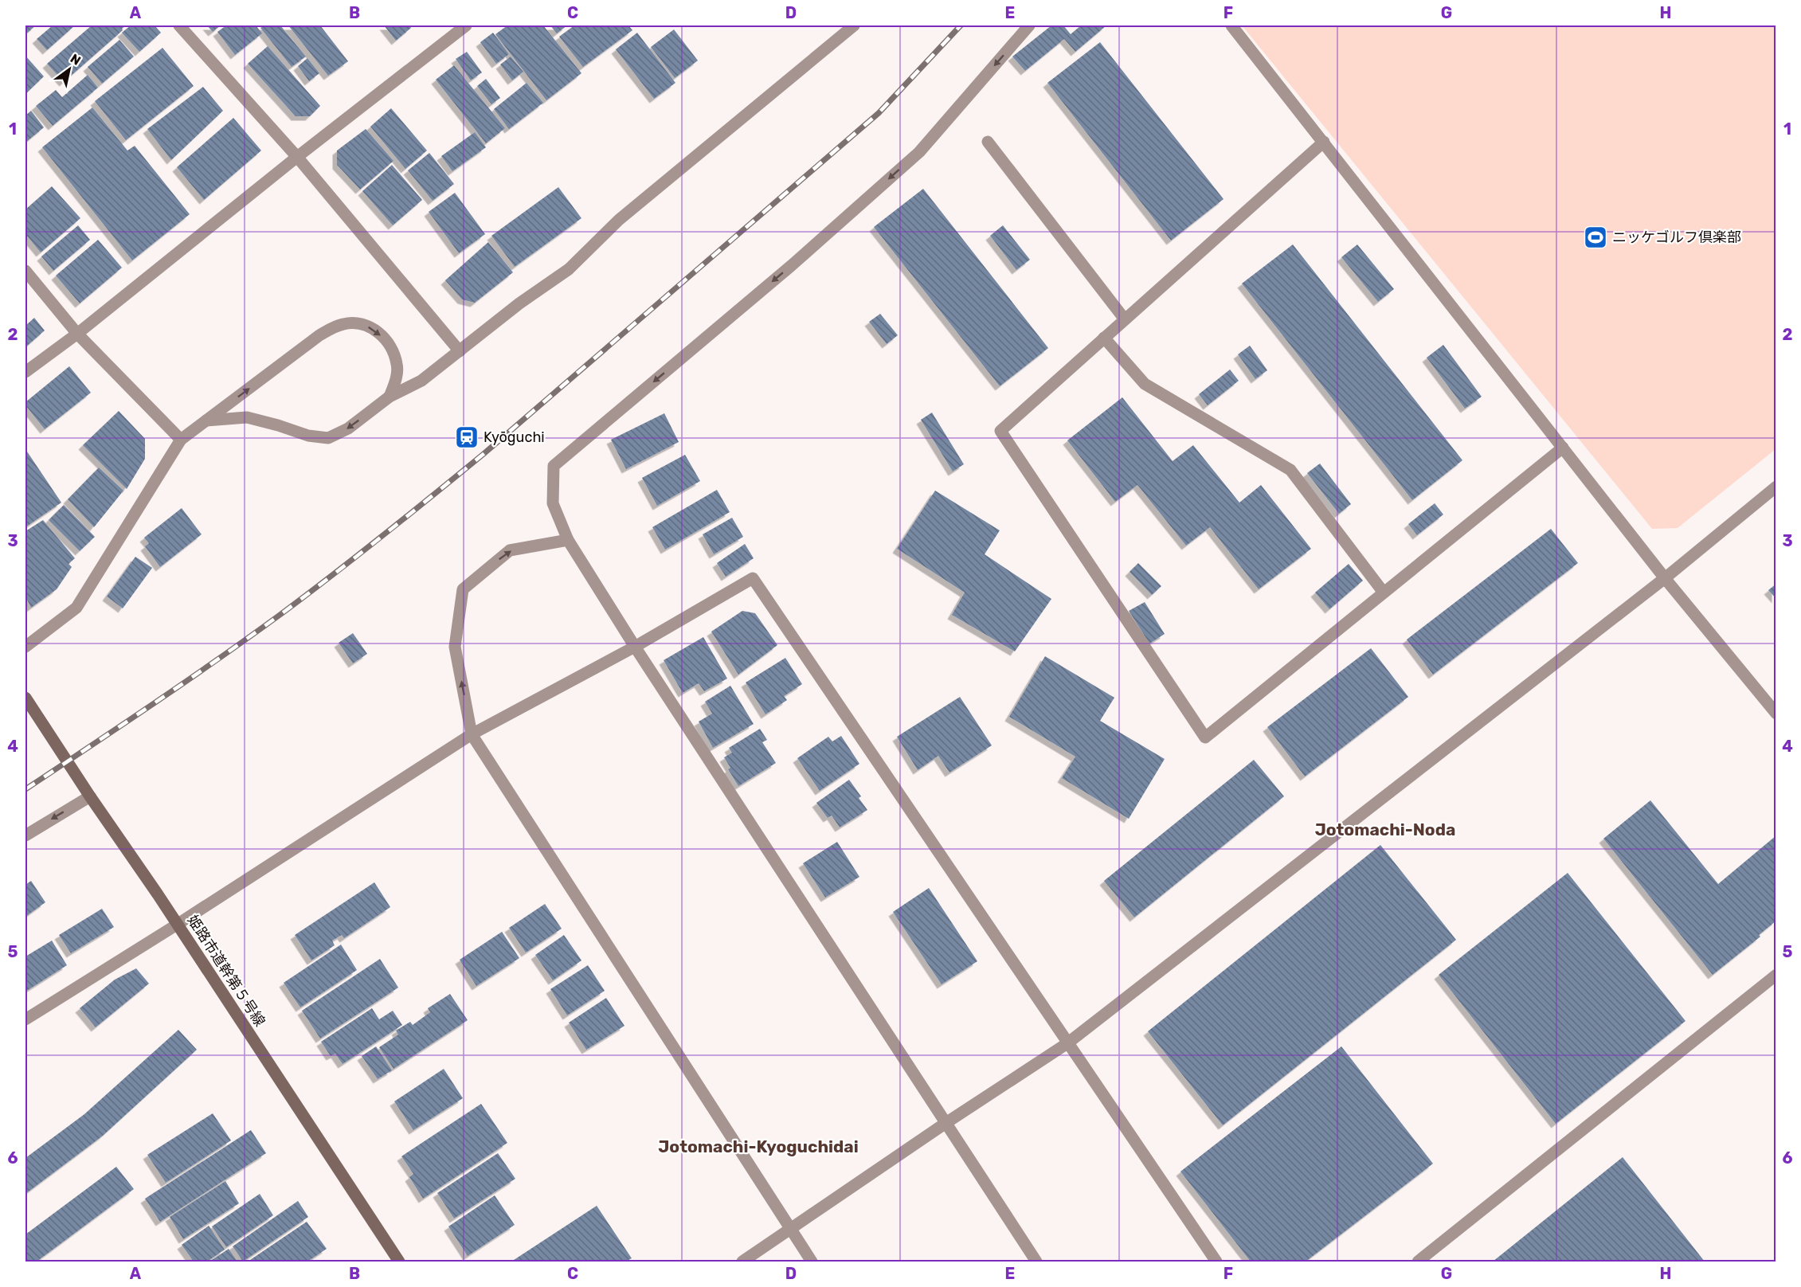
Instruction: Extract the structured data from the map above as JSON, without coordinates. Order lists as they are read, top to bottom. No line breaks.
{"streets":{"street":["姫路市道幹第５号線"]},"districts":["Jotomachi-Noda","Jotomachi-Kyoguchidai"],"places":{"sports":["ニッケゴルフ倶楽部"],"station":["Kyōguchi"]},"north":"top right","grid":{"columns":["A","B","C","D","E","F","G","H"],"rows":["1","2","3","4","5","6"]}}
